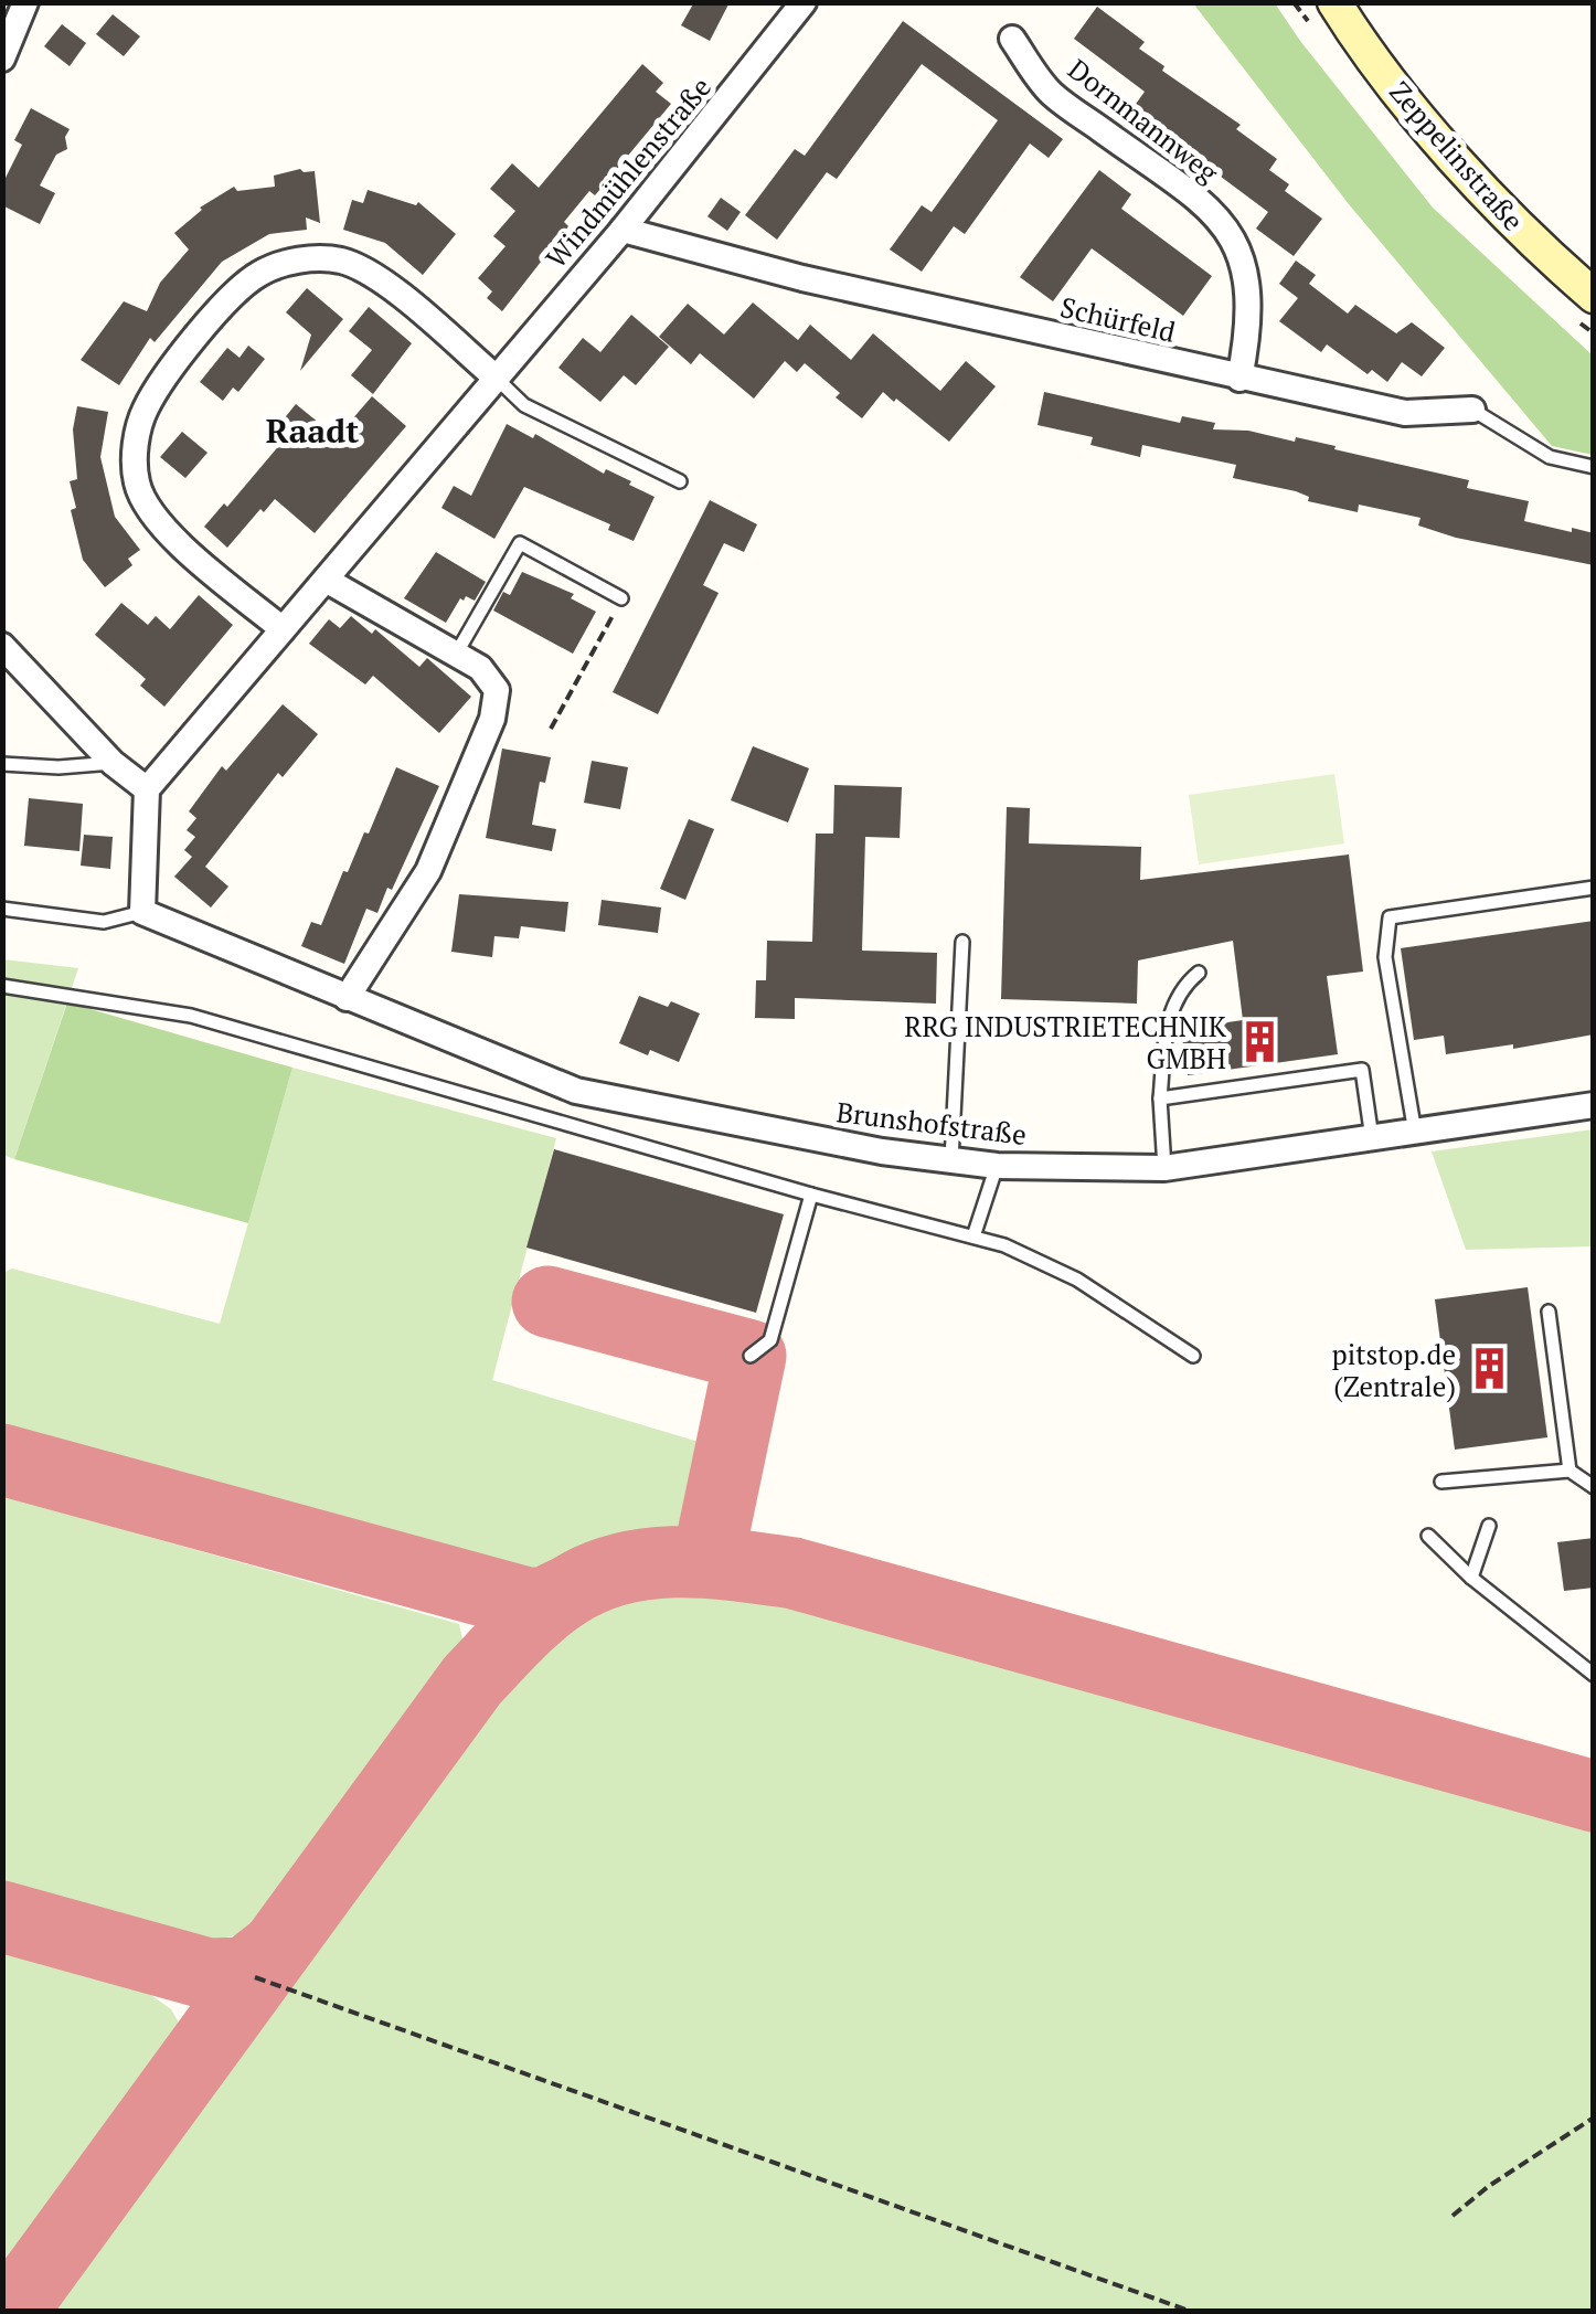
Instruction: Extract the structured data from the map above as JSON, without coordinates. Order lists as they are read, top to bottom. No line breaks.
{"streets":{"main road":["Zeppelinstraße"],"street":["Dornmannweg","Windmühlenstraße","Schürfeld","Brunshofstraße"]},"crossings":[["Dornmannweg","Schürfeld"],["Windmühlenstraße","Schürfeld"]],"districts":["Raadt"],"places":{"building":["RRG INDUSTRIETECHNIK GMBH","pitstop.de (Zentrale)"]}}
